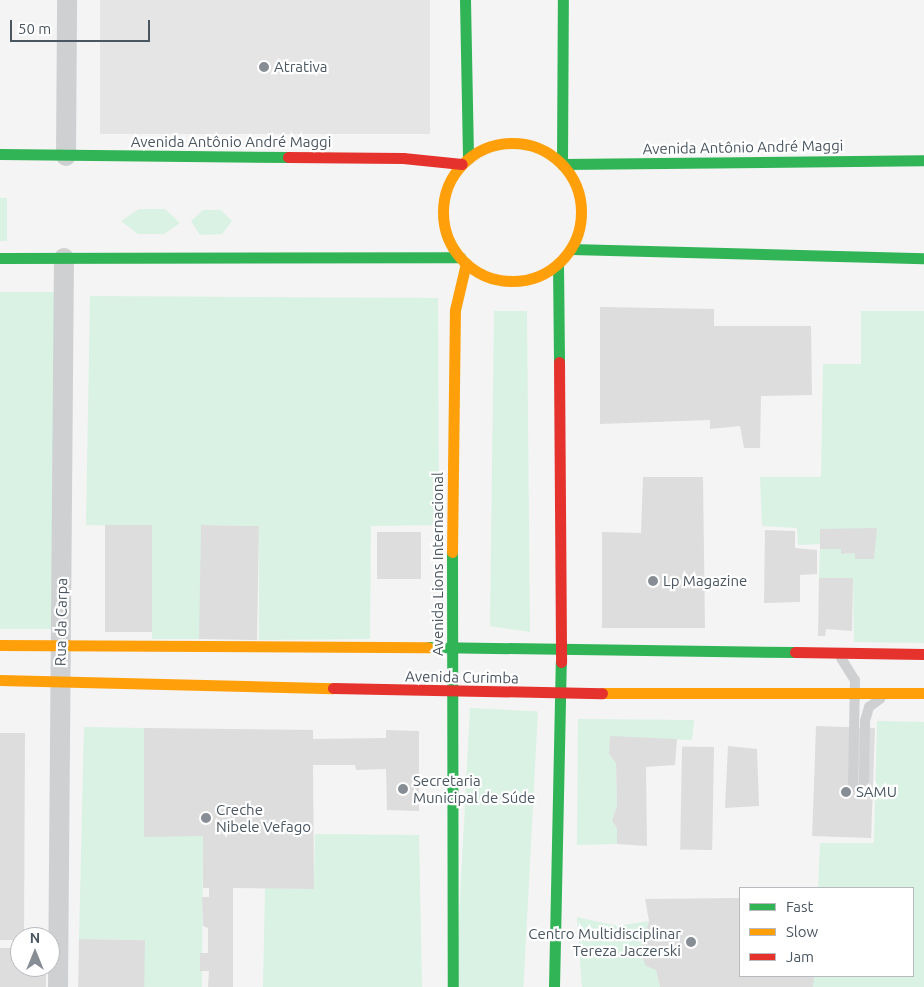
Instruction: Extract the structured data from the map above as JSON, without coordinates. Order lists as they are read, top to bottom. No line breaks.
{"streets":{"street":["Avenida Antônio André Maggi","Avenida Lions Internacional","Rua da Carpa","Avenida Curimba"]},"crossings":[["Avenida Antônio André Maggi","Avenida Lions Internacional"],["Avenida Lions Internacional","Avenida Curimba"],["Rua da Carpa","Avenida Curimba"]],"places":["Atrativa","Lp Magazine","Secretaria Municipal de Súde","SAMU","Creche Nibele Vefago","Centro Multidisciplinar Tereza Jaczerski"],"legend":["Fast","Slow","Jam"],"scale_bar":"50 m","north":"top"}
